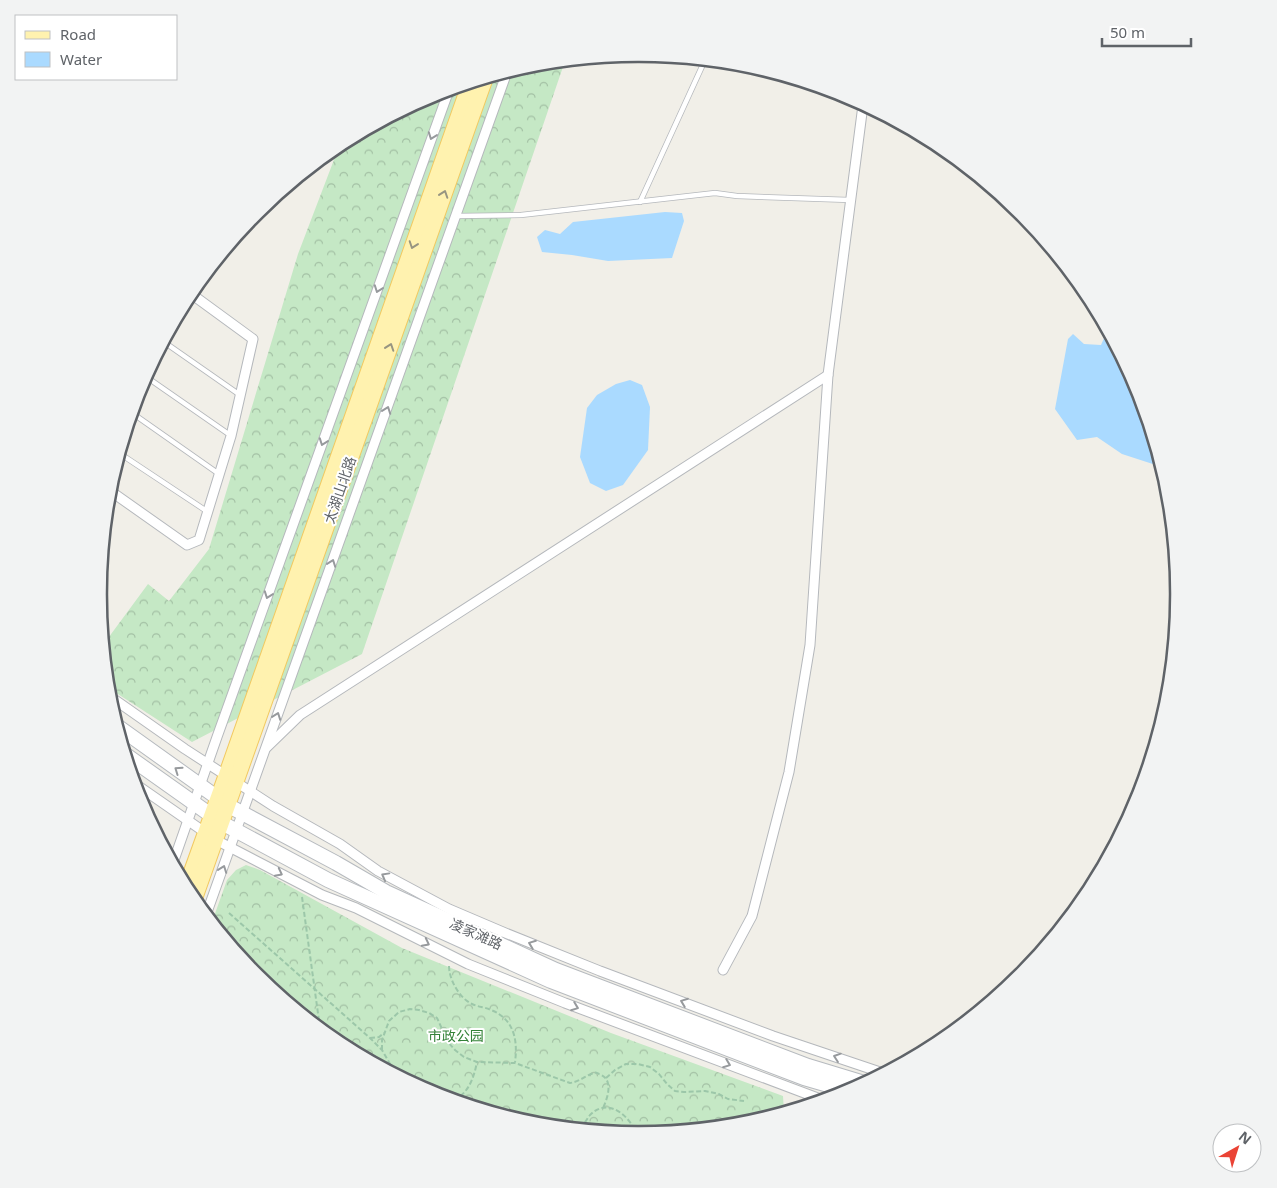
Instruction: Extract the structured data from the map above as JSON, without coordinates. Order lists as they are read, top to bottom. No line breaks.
{"streets":{"main road":["太湖山北路","凌家滩路"]},"crossings":[["太湖山北路","凌家滩路"]],"parks":["市政公园"],"legend":["Road","Water"],"scale_bar":"50 m","north":"top right"}
